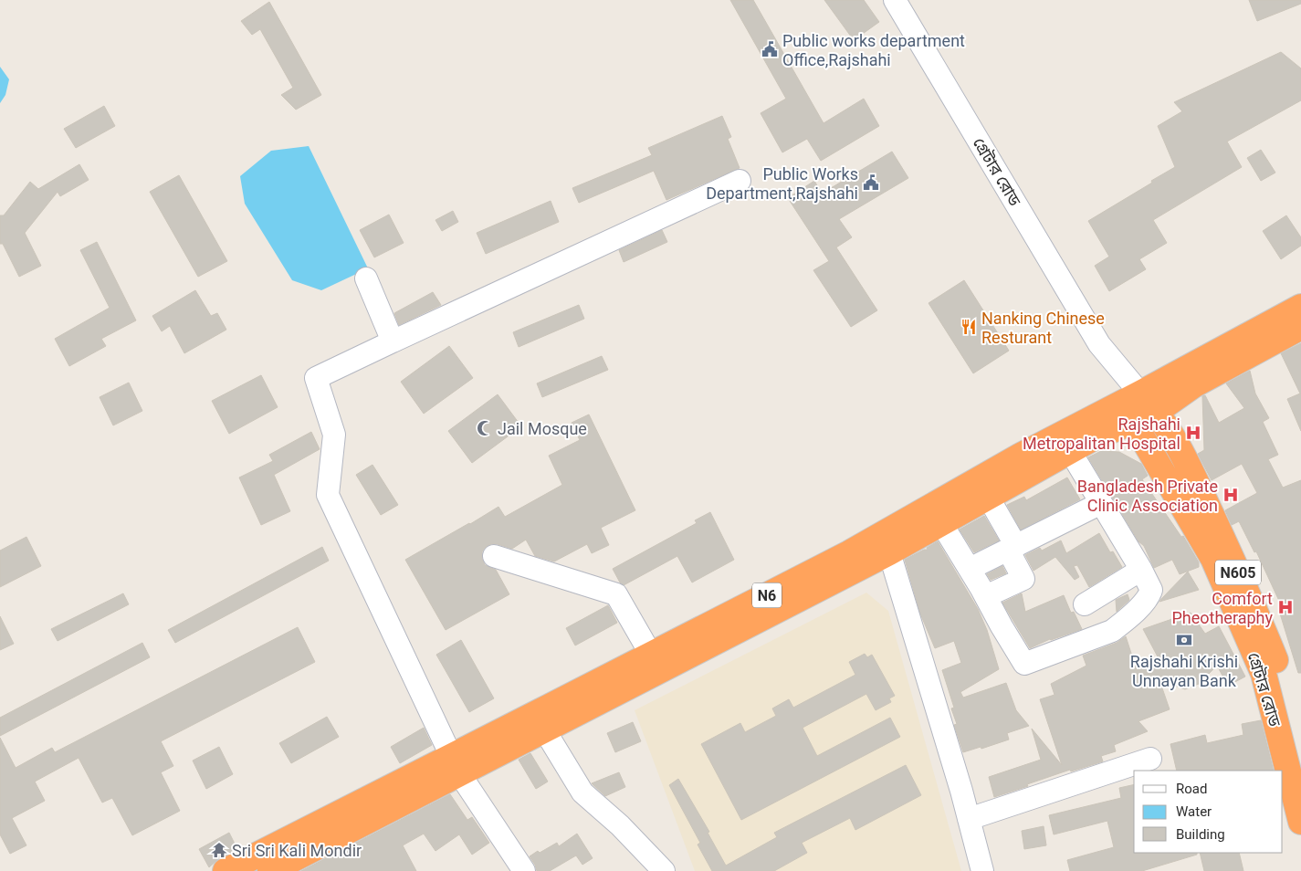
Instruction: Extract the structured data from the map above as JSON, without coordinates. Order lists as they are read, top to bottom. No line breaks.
{"streets":{"highway":["গ্রেটার রোড","N605","N6"]},"crossings":[["গ্রেটার রোড","N6"]],"places":{"public building":["Public works department Office,Rajshahi","Public Works Department,Rajshahi"],"restaurant":["Nanking Chinese Resturant"],"mosque":["Jail Mosque"],"hospital":["Rajshahi Metropalitan Hospital","Bangladesh Private Clinic Association","Comfort Pheotheraphy"],"bank":["Rajshahi Krishi Unnayan Bank"],"temple":["Sri Sri Kali Mondir"]},"legend":["Road","Water","Building"]}
